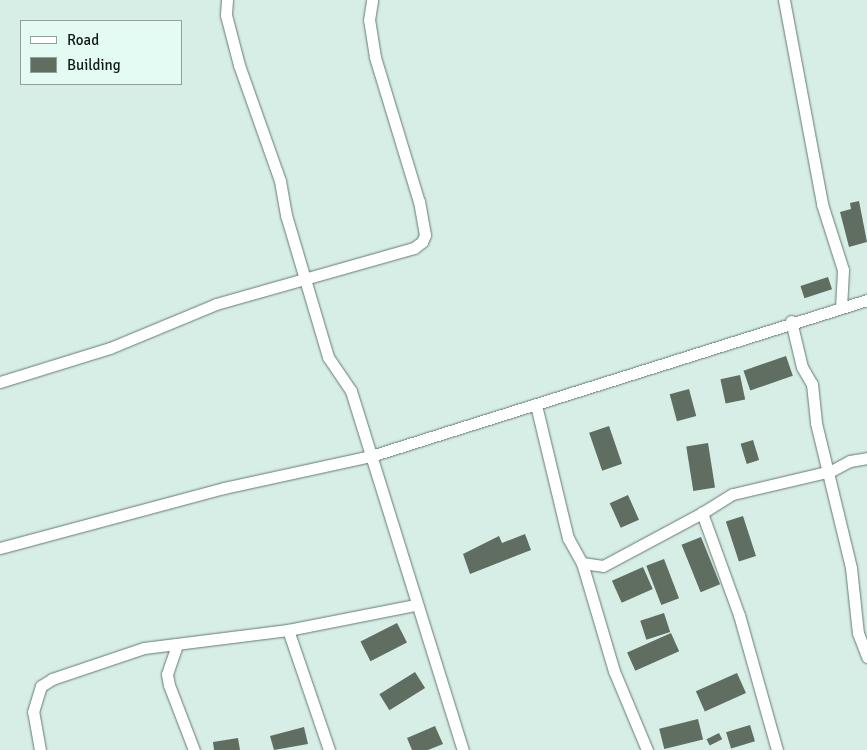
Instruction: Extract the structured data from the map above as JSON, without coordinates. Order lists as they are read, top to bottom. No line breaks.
{"legend":["Road","Building"]}
